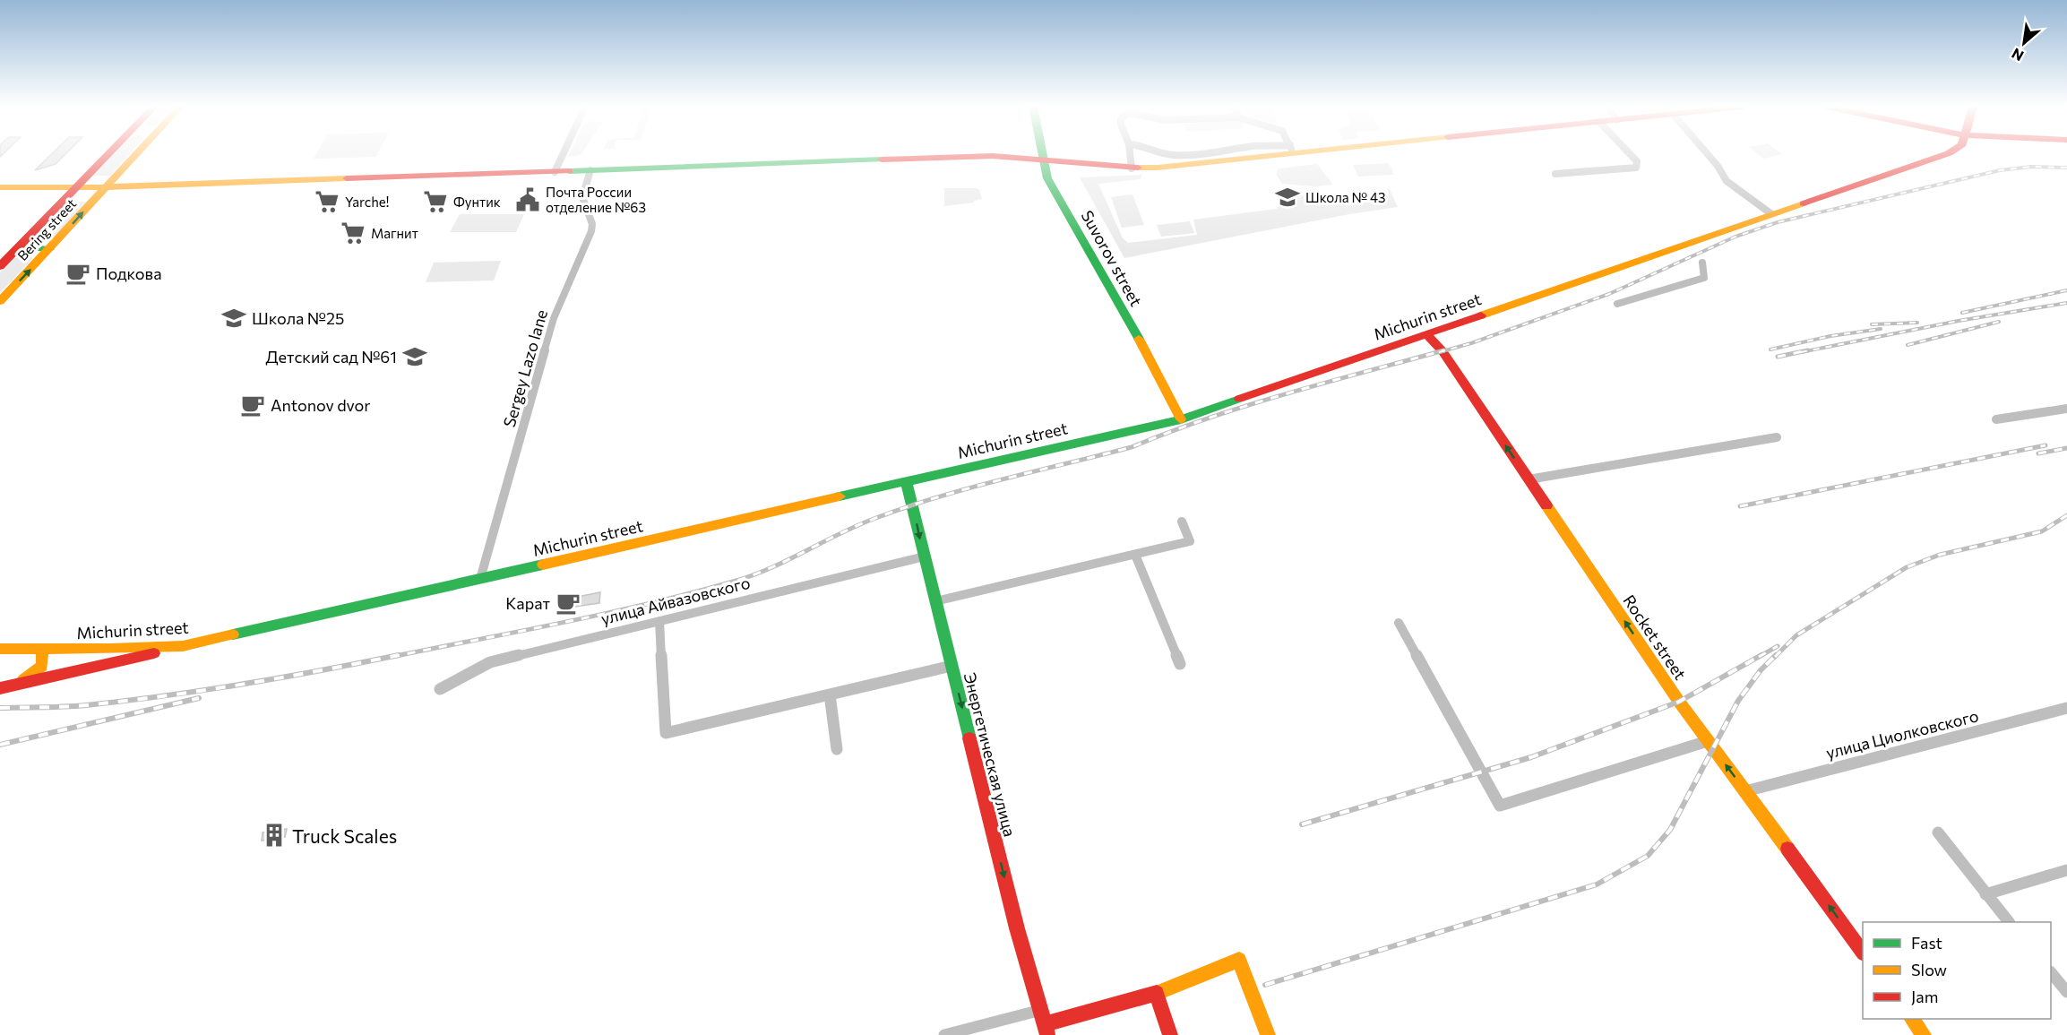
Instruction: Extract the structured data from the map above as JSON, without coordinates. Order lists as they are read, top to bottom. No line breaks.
{"streets":{"street":["Bering street","Suvorov street","Michurin street","Sergey Lazo lane","улица Айвазовского","Rocket street","улица Циолковского","Энергетическая улица"]},"crossings":[["Suvorov street","Michurin street"],["Michurin street","Sergey Lazo lane"],["Michurin street","Rocket street"],["Michurin street","Энергетическая улица"],["улица Айвазовского","Энергетическая улица"],["Rocket street","улица Циолковского"]],"one_way":["Rocket street","Энергетическая улица"],"places":{"school or university":["Школа № 43","Школа №25","Детский сад №61"],"public building":["Почта России отделение №63"],"supermarket":["Yarche!","Фунтик","Магнит"],"cafe":["Подкова","Antonov dvor","Карат"],"building":["Truck Scales"]},"legend":["Fast","Slow","Jam"],"north":"bottom left"}
